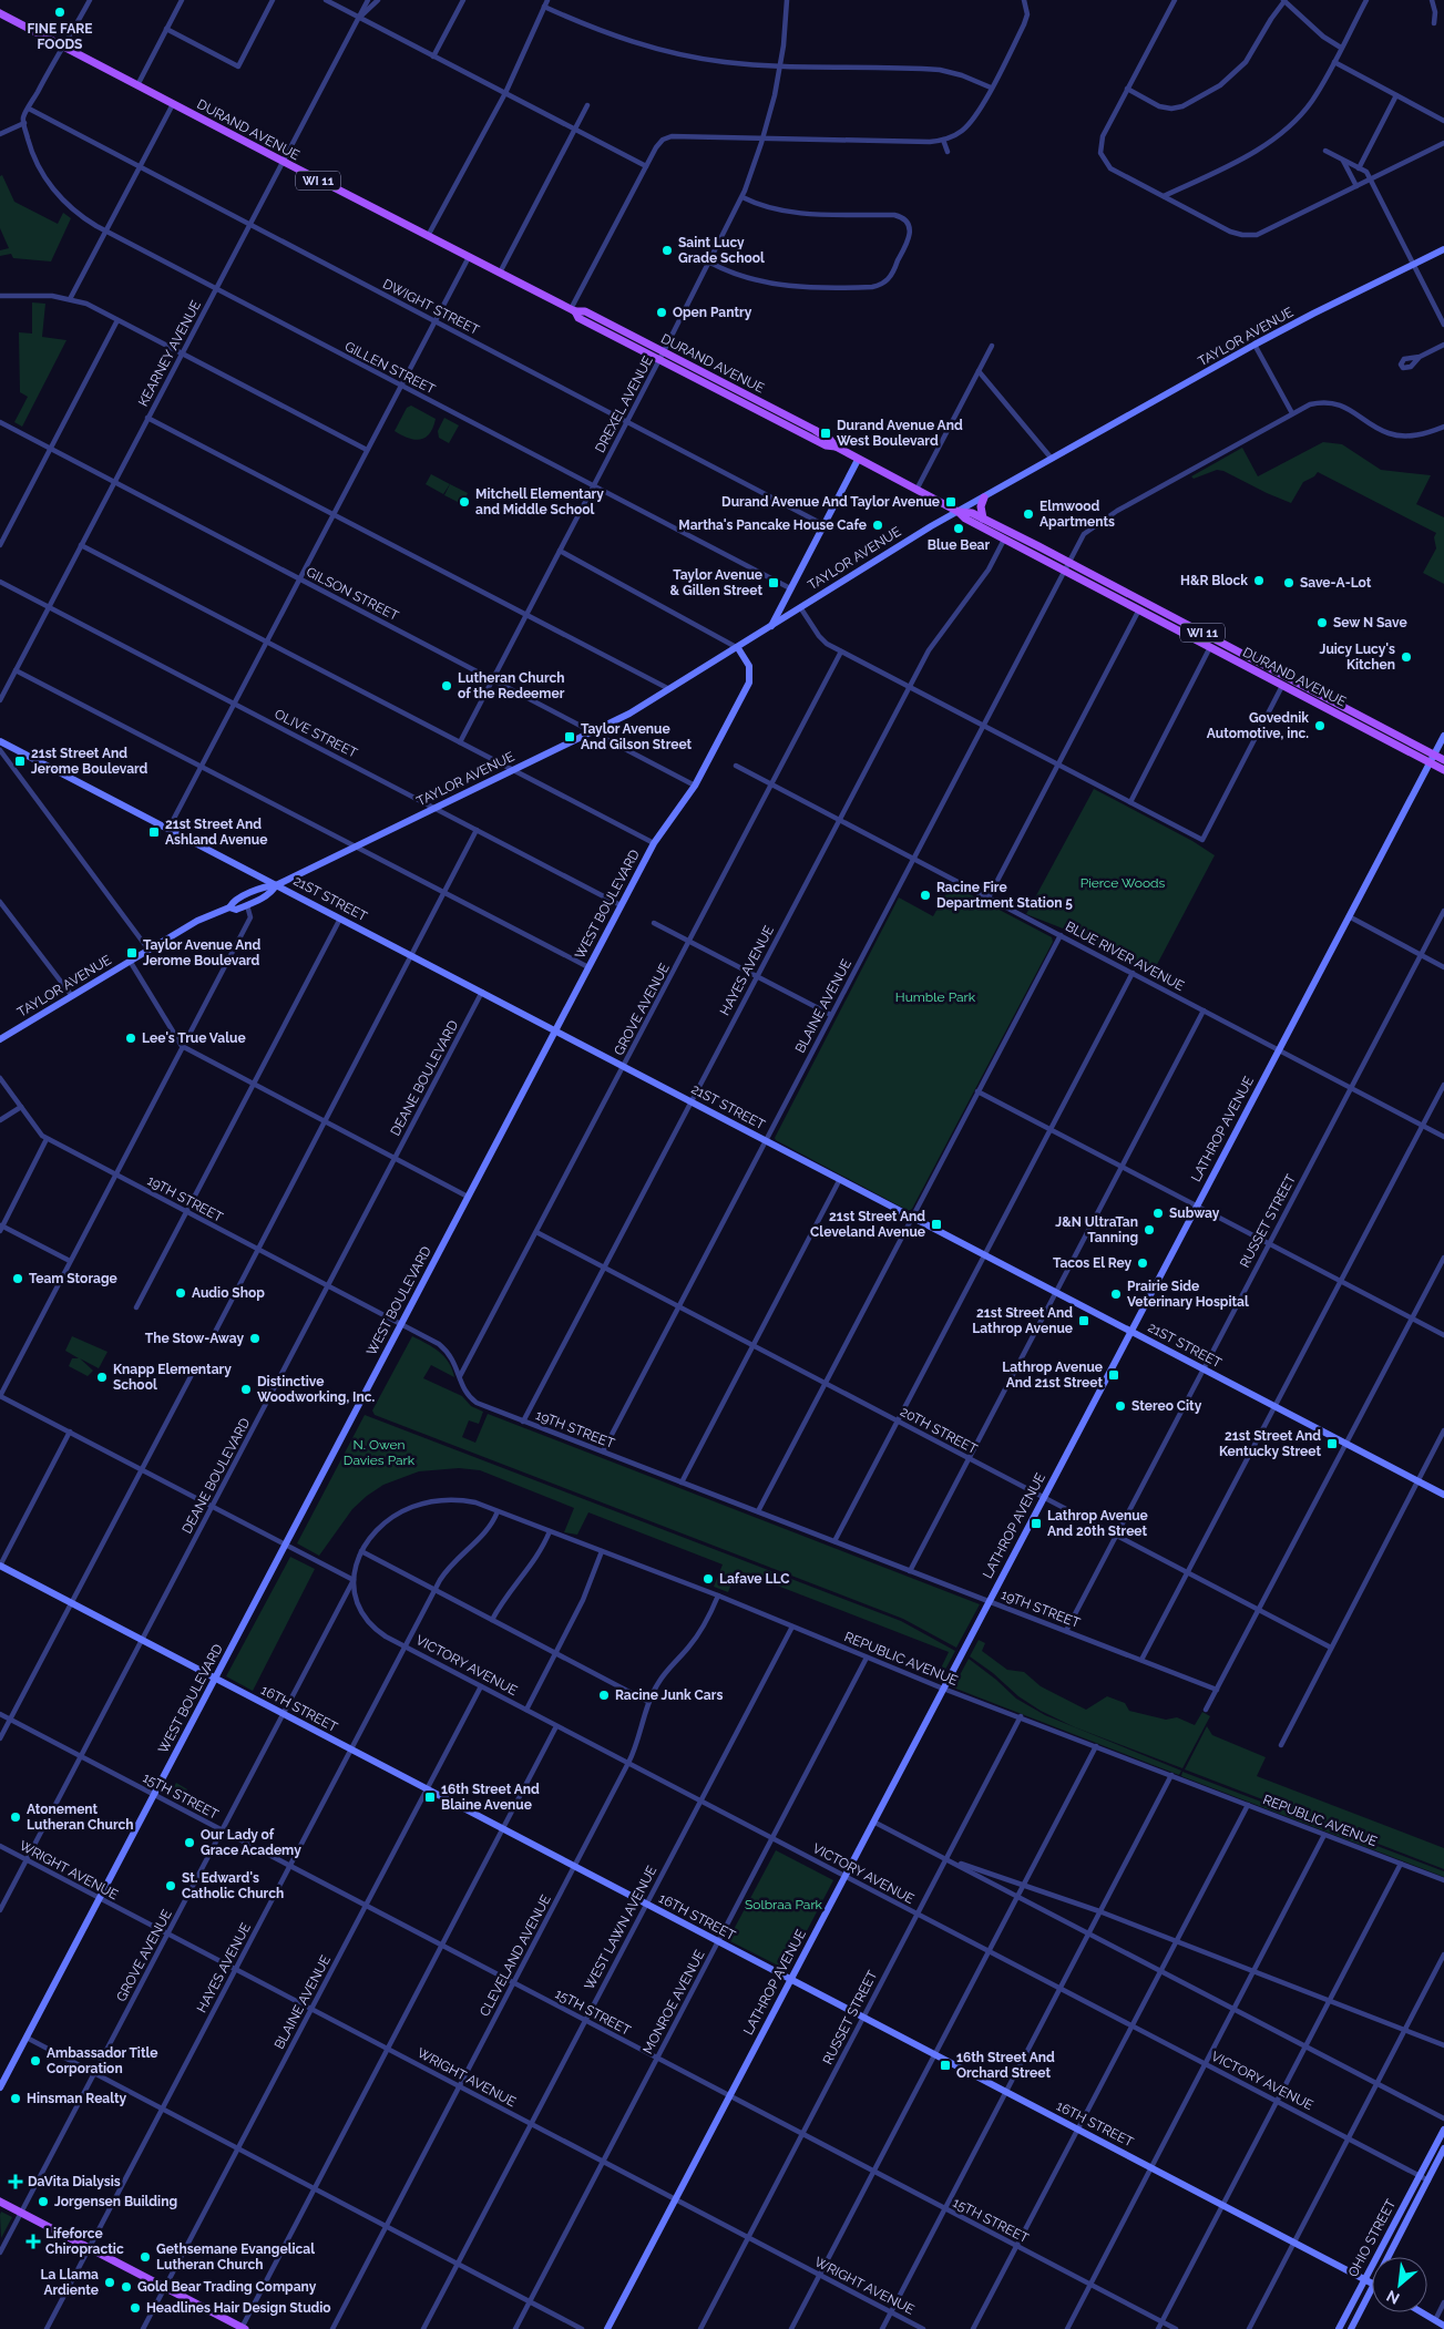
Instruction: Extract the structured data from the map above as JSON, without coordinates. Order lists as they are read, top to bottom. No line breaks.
{"streets":{"main road":["DURAND AVENUE","WI 11"],"street":["DWIGHT STREET","TAYLOR AVENUE","KEARNEY AVENUE","GILLEN STREET","DREXEL AVENUE","GILSON STREET","OLIVE STREET","21ST STREET","WEST BOULEVARD","BLUE RIVER AVENUE","HAYES AVENUE","BLAINE AVENUE","GROVE AVENUE","DEANE BOULEVARD","LATHROP AVENUE","19TH STREET","RUSSET STREET","20TH STREET","REPUBLIC AVENUE","VICTORY AVENUE","16TH STREET","15TH STREET","WRIGHT AVENUE","WEST LAWN AVENUE","CLEVELAND AVENUE","MONROE AVENUE","OHIO STREET"]},"crossings":[["DURAND AVENUE","TAYLOR AVENUE"],["DURAND AVENUE","KEARNEY AVENUE"],["DURAND AVENUE","DREXEL AVENUE"],["DURAND AVENUE","HAYES AVENUE"],["DURAND AVENUE","BLAINE AVENUE"],["DURAND AVENUE","LATHROP AVENUE"],["DWIGHT STREET","KEARNEY AVENUE"],["DWIGHT STREET","DREXEL AVENUE"],["TAYLOR AVENUE","GILSON STREET"],["TAYLOR AVENUE","OLIVE STREET"],["TAYLOR AVENUE","21ST STREET"],["TAYLOR AVENUE","WEST BOULEVARD"],["KEARNEY AVENUE","GILLEN STREET"],["KEARNEY AVENUE","GILSON STREET"],["KEARNEY AVENUE","OLIVE STREET"],["GILLEN STREET","DREXEL AVENUE"],["DREXEL AVENUE","GILSON STREET"],["GILSON STREET","WEST BOULEVARD"],["OLIVE STREET","WEST BOULEVARD"],["21ST STREET","WEST BOULEVARD"],["21ST STREET","HAYES AVENUE"],["21ST STREET","BLAINE AVENUE"],["21ST STREET","GROVE AVENUE"],["21ST STREET","DEANE BOULEVARD"],["21ST STREET","LATHROP AVENUE"],["21ST STREET","RUSSET STREET"],["WEST BOULEVARD","19TH STREET"],["WEST BOULEVARD","16TH STREET"],["WEST BOULEVARD","15TH STREET"],["WEST BOULEVARD","WRIGHT AVENUE"],["BLUE RIVER AVENUE","HAYES AVENUE"],["BLUE RIVER AVENUE","BLAINE AVENUE"],["BLUE RIVER AVENUE","GROVE AVENUE"],["BLUE RIVER AVENUE","LATHROP AVENUE"],["BLUE RIVER AVENUE","RUSSET STREET"],["HAYES AVENUE","19TH STREET"],["HAYES AVENUE","20TH STREET"],["HAYES AVENUE","REPUBLIC AVENUE"],["HAYES AVENUE","VICTORY AVENUE"],["HAYES AVENUE","16TH STREET"],["HAYES AVENUE","15TH STREET"],["HAYES AVENUE","WRIGHT AVENUE"],["BLAINE AVENUE","19TH STREET"],["BLAINE AVENUE","20TH STREET"],["BLAINE AVENUE","VICTORY AVENUE"],["BLAINE AVENUE","16TH STREET"],["BLAINE AVENUE","15TH STREET"],["BLAINE AVENUE","WRIGHT AVENUE"],["GROVE AVENUE","19TH STREET"],["GROVE AVENUE","20TH STREET"],["GROVE AVENUE","VICTORY AVENUE"],["GROVE AVENUE","16TH STREET"],["GROVE AVENUE","15TH STREET"],["GROVE AVENUE","WRIGHT AVENUE"],["DEANE BOULEVARD","19TH STREET"],["DEANE BOULEVARD","16TH STREET"],["DEANE BOULEVARD","15TH STREET"],["DEANE BOULEVARD","WRIGHT AVENUE"],["LATHROP AVENUE","19TH STREET"],["LATHROP AVENUE","20TH STREET"],["LATHROP AVENUE","REPUBLIC AVENUE"],["LATHROP AVENUE","VICTORY AVENUE"],["LATHROP AVENUE","16TH STREET"],["LATHROP AVENUE","15TH STREET"],["LATHROP AVENUE","WRIGHT AVENUE"],["19TH STREET","RUSSET STREET"],["RUSSET STREET","20TH STREET"],["RUSSET STREET","REPUBLIC AVENUE"],["RUSSET STREET","VICTORY AVENUE"],["RUSSET STREET","16TH STREET"],["RUSSET STREET","15TH STREET"],["RUSSET STREET","WRIGHT AVENUE"],["REPUBLIC AVENUE","VICTORY AVENUE"],["REPUBLIC AVENUE","WEST LAWN AVENUE"],["REPUBLIC AVENUE","CLEVELAND AVENUE"],["REPUBLIC AVENUE","MONROE AVENUE"],["VICTORY AVENUE","WEST LAWN AVENUE"],["VICTORY AVENUE","CLEVELAND AVENUE"],["VICTORY AVENUE","MONROE AVENUE"],["VICTORY AVENUE","OHIO STREET"],["16TH STREET","WEST LAWN AVENUE"],["16TH STREET","CLEVELAND AVENUE"],["16TH STREET","MONROE AVENUE"],["16TH STREET","OHIO STREET"],["15TH STREET","WEST LAWN AVENUE"],["15TH STREET","CLEVELAND AVENUE"],["15TH STREET","MONROE AVENUE"],["WRIGHT AVENUE","WEST LAWN AVENUE"],["WRIGHT AVENUE","CLEVELAND AVENUE"],["WRIGHT AVENUE","MONROE AVENUE"]],"parks":["Pierce Woods","Humble Park","N. Owen Davies Park","Solbraa Park"],"places":{"other":["FINE FARE FOODS","Saint Lucy Grade School","Open Pantry","Mitchell Elementary and Middle School","Elmwood Apartments","Martha's Pancake House Cafe","Blue Bear","H&R Block","Save-A-Lot","Sew N Save","Juicy Lucy's Kitchen","Lutheran Church of the Redeemer","Govednik Automotive, inc.","Racine Fire Department Station 5","Lee's True Value","Subway","J&N UltraTan Tanning","Tacos El Rey","Team Storage","Audio Shop","Prairie Side Veterinary Hospital","The Stow-Away","Knapp Elementary School","Distinctive Woodworking, Inc.","Stereo City","Lafave LLC","Racine Junk Cars","Atonement Lutheran Church","Our Lady of Grace Academy","St. Edward's Catholic Church","Ambassador Title Corporation","Hinsman Realty","Jorgensen Building","Gethsemane Evangelical Lutheran Church","La Llama Ardiente","Gold Bear Trading Company","Headlines Hair Design Studio"],"transit":["Durand Avenue And West Boulevard","Durand Avenue And Taylor Avenue","Taylor Avenue & Gillen Street","Taylor Avenue And Gilson Street","21st Street And Jerome Boulevard","21st Street And Ashland Avenue","Taylor Avenue And Jerome Boulevard","21st Street And Cleveland Avenue","21st Street And Lathrop Avenue","Lathrop Avenue And 21st Street","21st Street And Kentucky Street","Lathrop Avenue And 20th Street","16th Street And Blaine Avenue","16th Street And Orchard Street"],"health":["DaVita Dialysis","Lifeforce Chiropractic"]},"north":"bottom left"}
